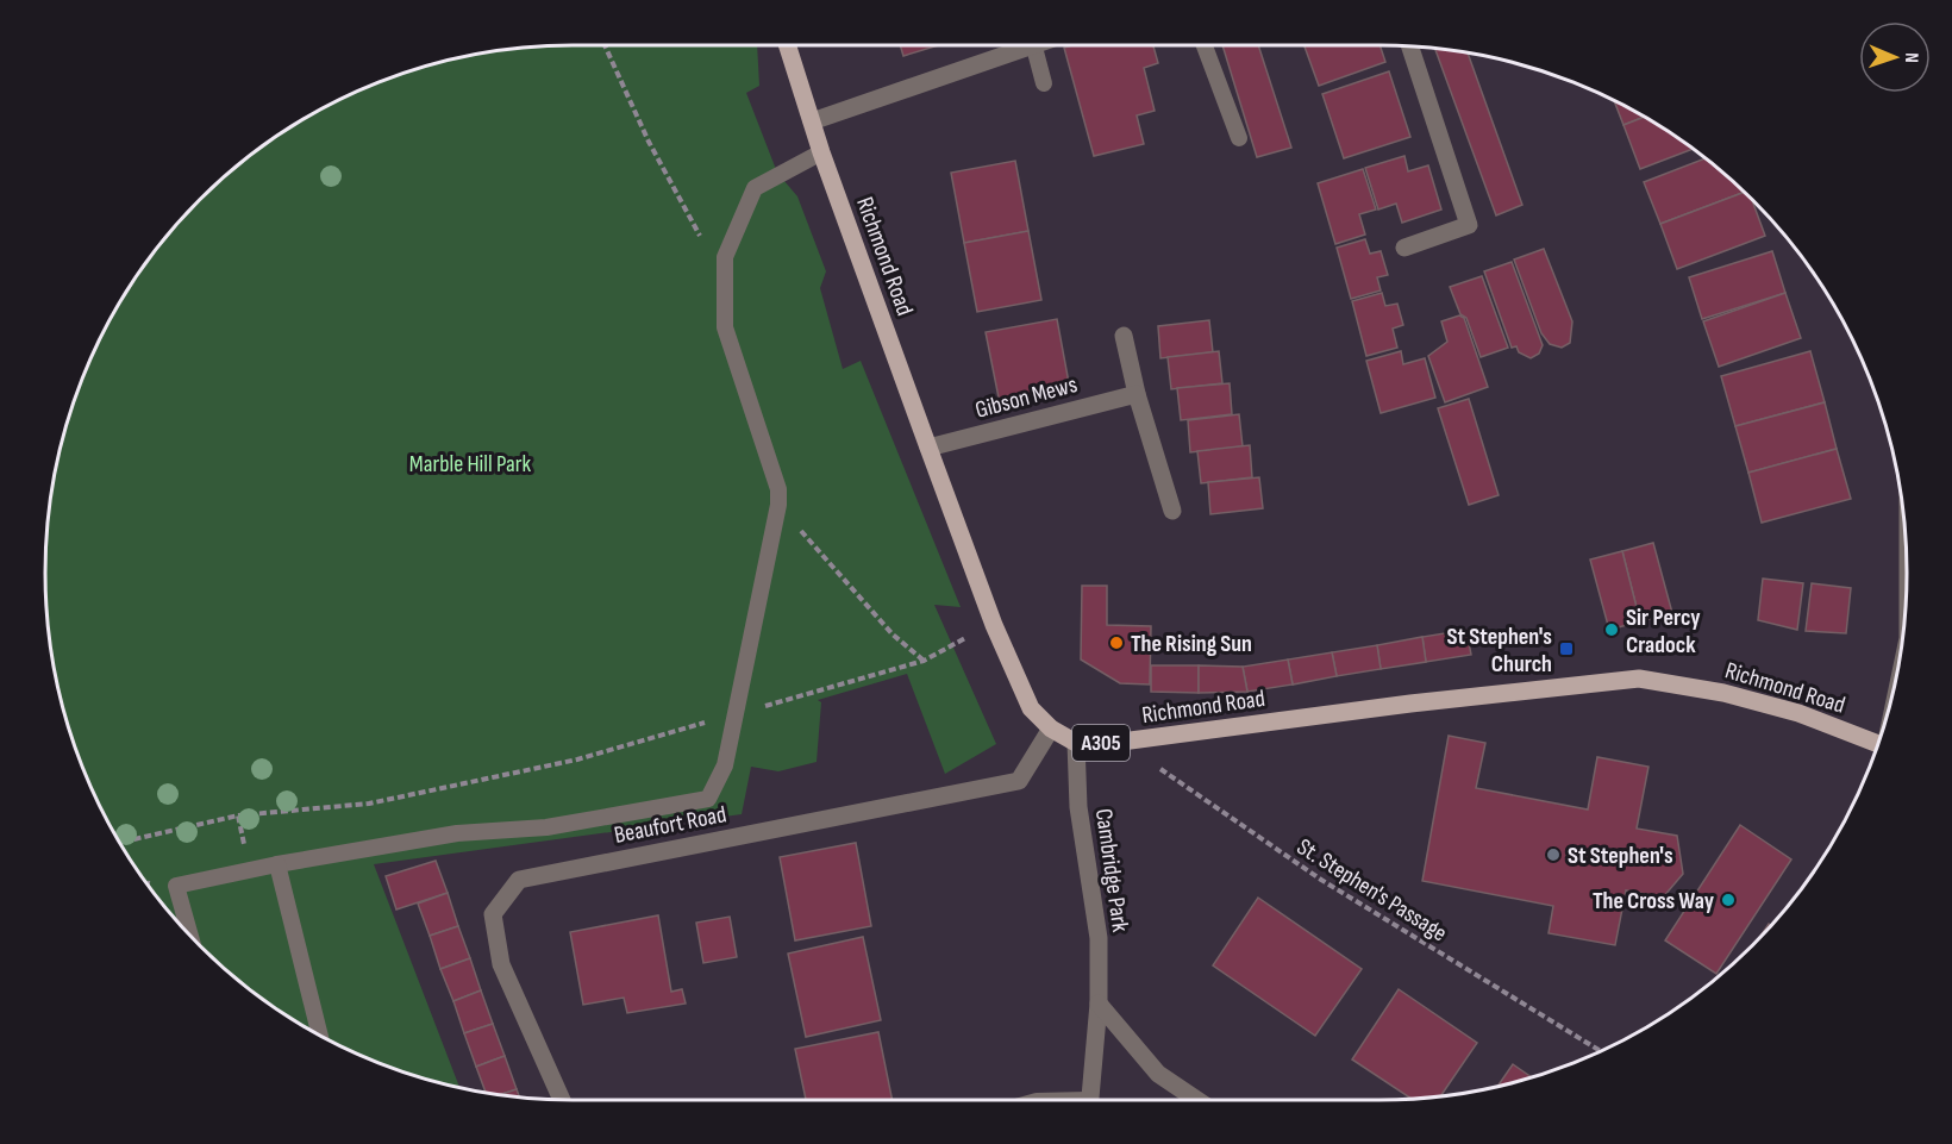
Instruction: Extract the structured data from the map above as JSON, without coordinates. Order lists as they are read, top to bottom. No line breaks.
{"streets":{"main road":["Richmond Road","A305"],"street":["Gibson Mews","Beaufort Road","Cambridge Park"],"path":["St. Stephen's Passage"]},"crossings":[["Richmond Road","Gibson Mews"],["Richmond Road","Beaufort Road"],["Richmond Road","Cambridge Park"],["Richmond Road","St. Stephen's Passage"]],"parks":["Marble Hill Park"],"places":{"other":["Sir Percy Cradock","The Rising Sun","St Stephen's","The Cross Way"],"transit":["St Stephen's Church"]},"north":"right"}
